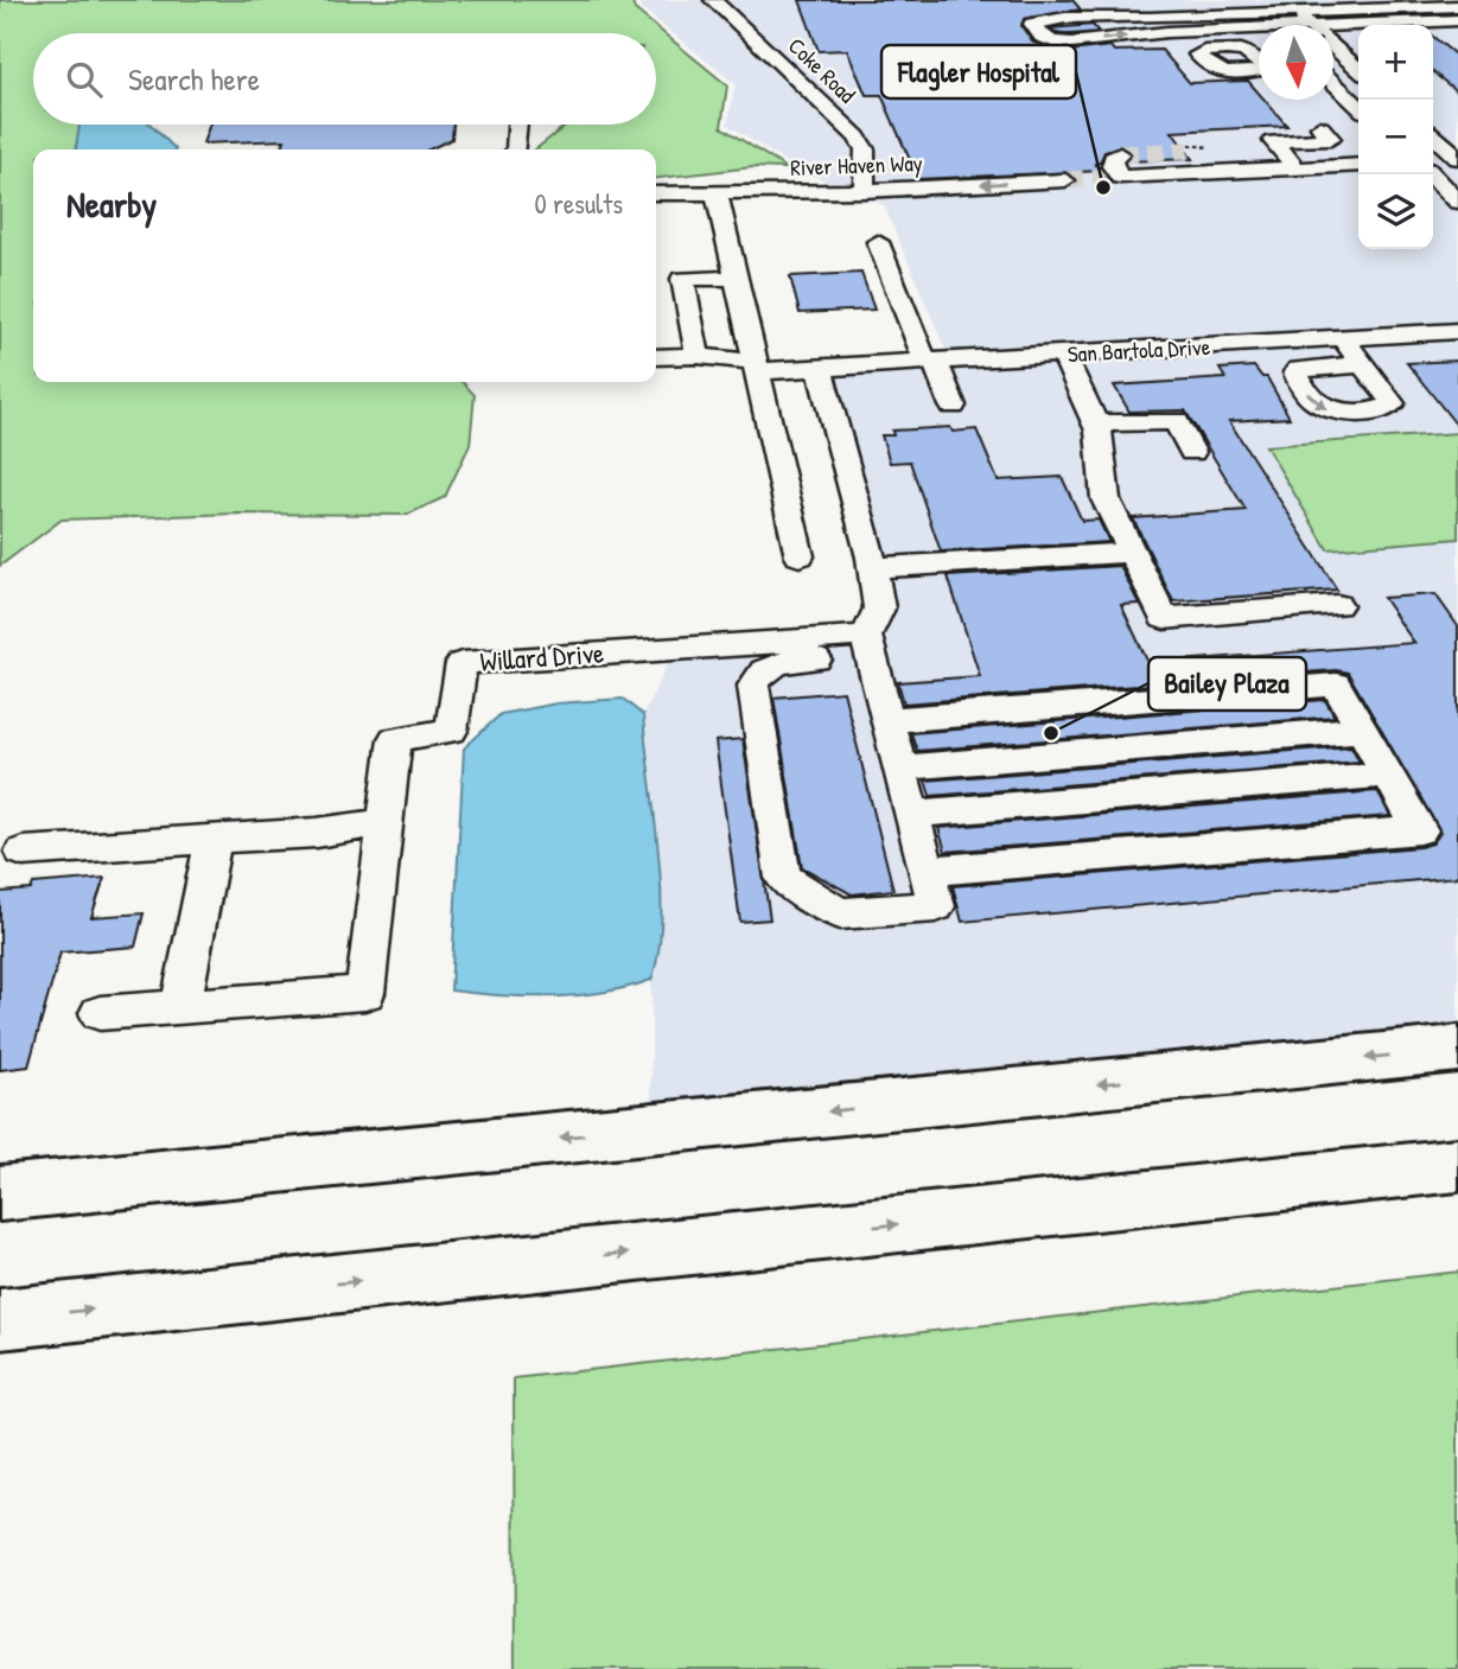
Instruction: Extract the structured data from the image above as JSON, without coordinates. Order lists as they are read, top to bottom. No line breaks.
{"streets":{"street":["Coke Road","River Haven Way","San Bartola Drive","Willard Drive"]},"crossings":[["Coke Road","River Haven Way"]],"one_way":["River Haven Way"],"places":["Flagler Hospital","Bailey Plaza"],"north":"bottom","page":{"map_buttons":["+","−"],"search":"Search here","heading":["Nearby","0 results"]}}
